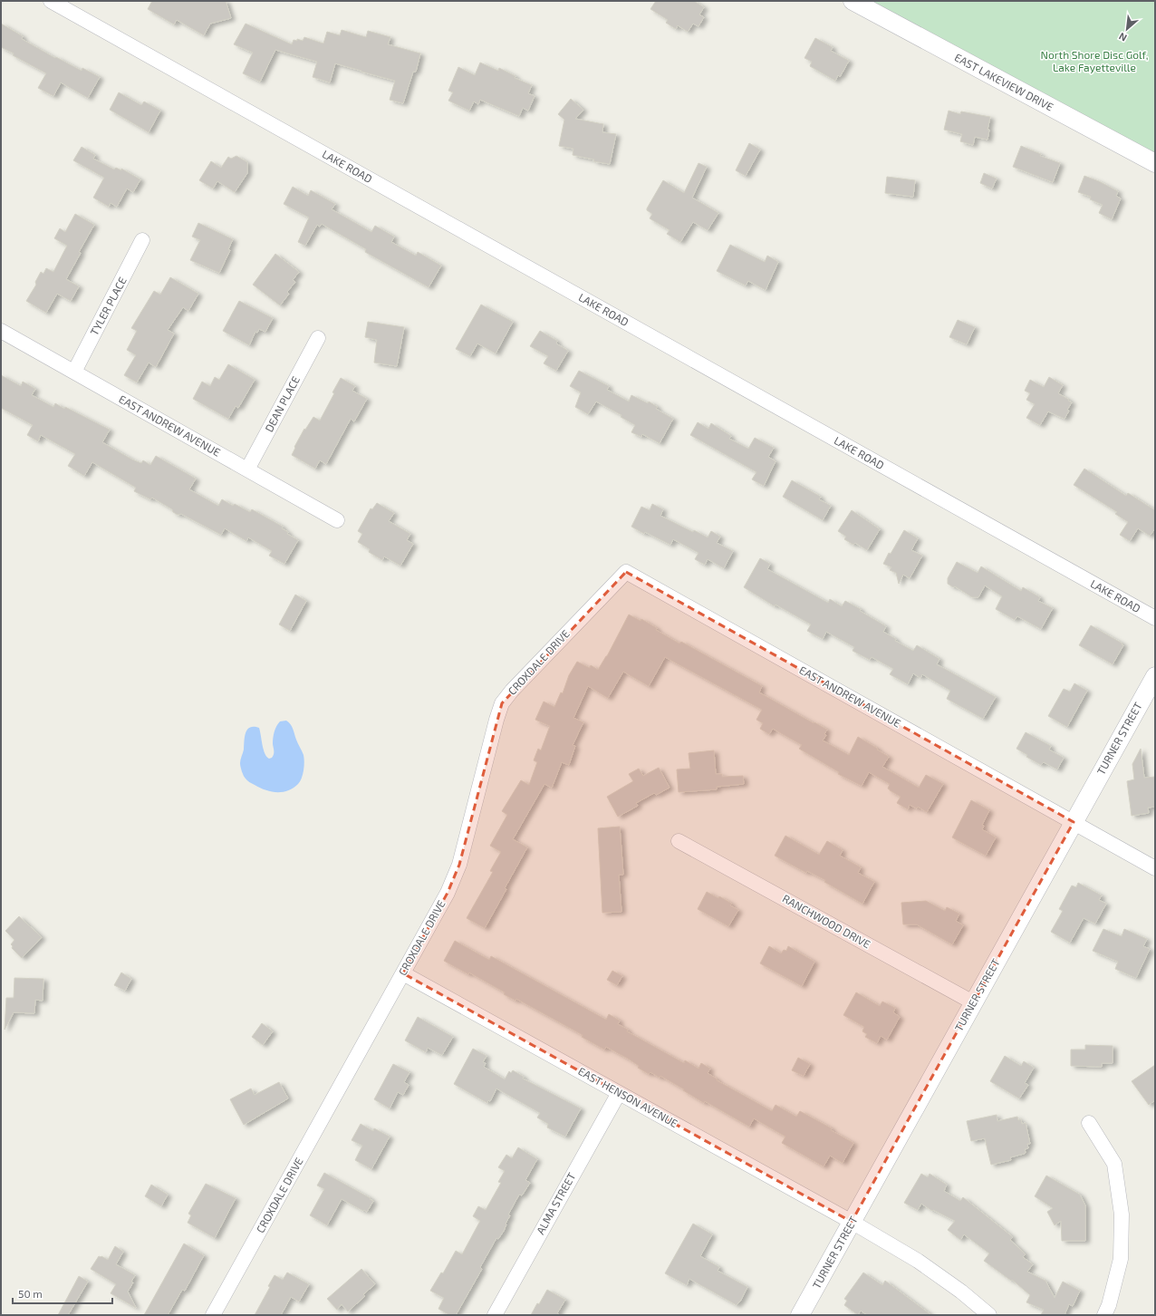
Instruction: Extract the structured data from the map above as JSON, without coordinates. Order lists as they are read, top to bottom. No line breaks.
{"streets":{"street":["EAST LAKEVIEW DRIVE","LAKE ROAD","TYLER PLACE","DEAN PLACE","EAST ANDREW AVENUE","CROXDALE DRIVE","TURNER STREET","RANCHWOOD DRIVE","EAST HENSON AVENUE","ALMA STREET"]},"crossings":[["TYLER PLACE","EAST ANDREW AVENUE"],["DEAN PLACE","EAST ANDREW AVENUE"],["EAST ANDREW AVENUE","CROXDALE DRIVE"],["EAST ANDREW AVENUE","TURNER STREET"],["CROXDALE DRIVE","EAST HENSON AVENUE"],["TURNER STREET","RANCHWOOD DRIVE"],["TURNER STREET","EAST HENSON AVENUE"],["EAST HENSON AVENUE","ALMA STREET"]],"parks":["North Shore Disc Golf, Lake Fayetteville"],"scale_bar":"50 m","north":"bottom left"}
